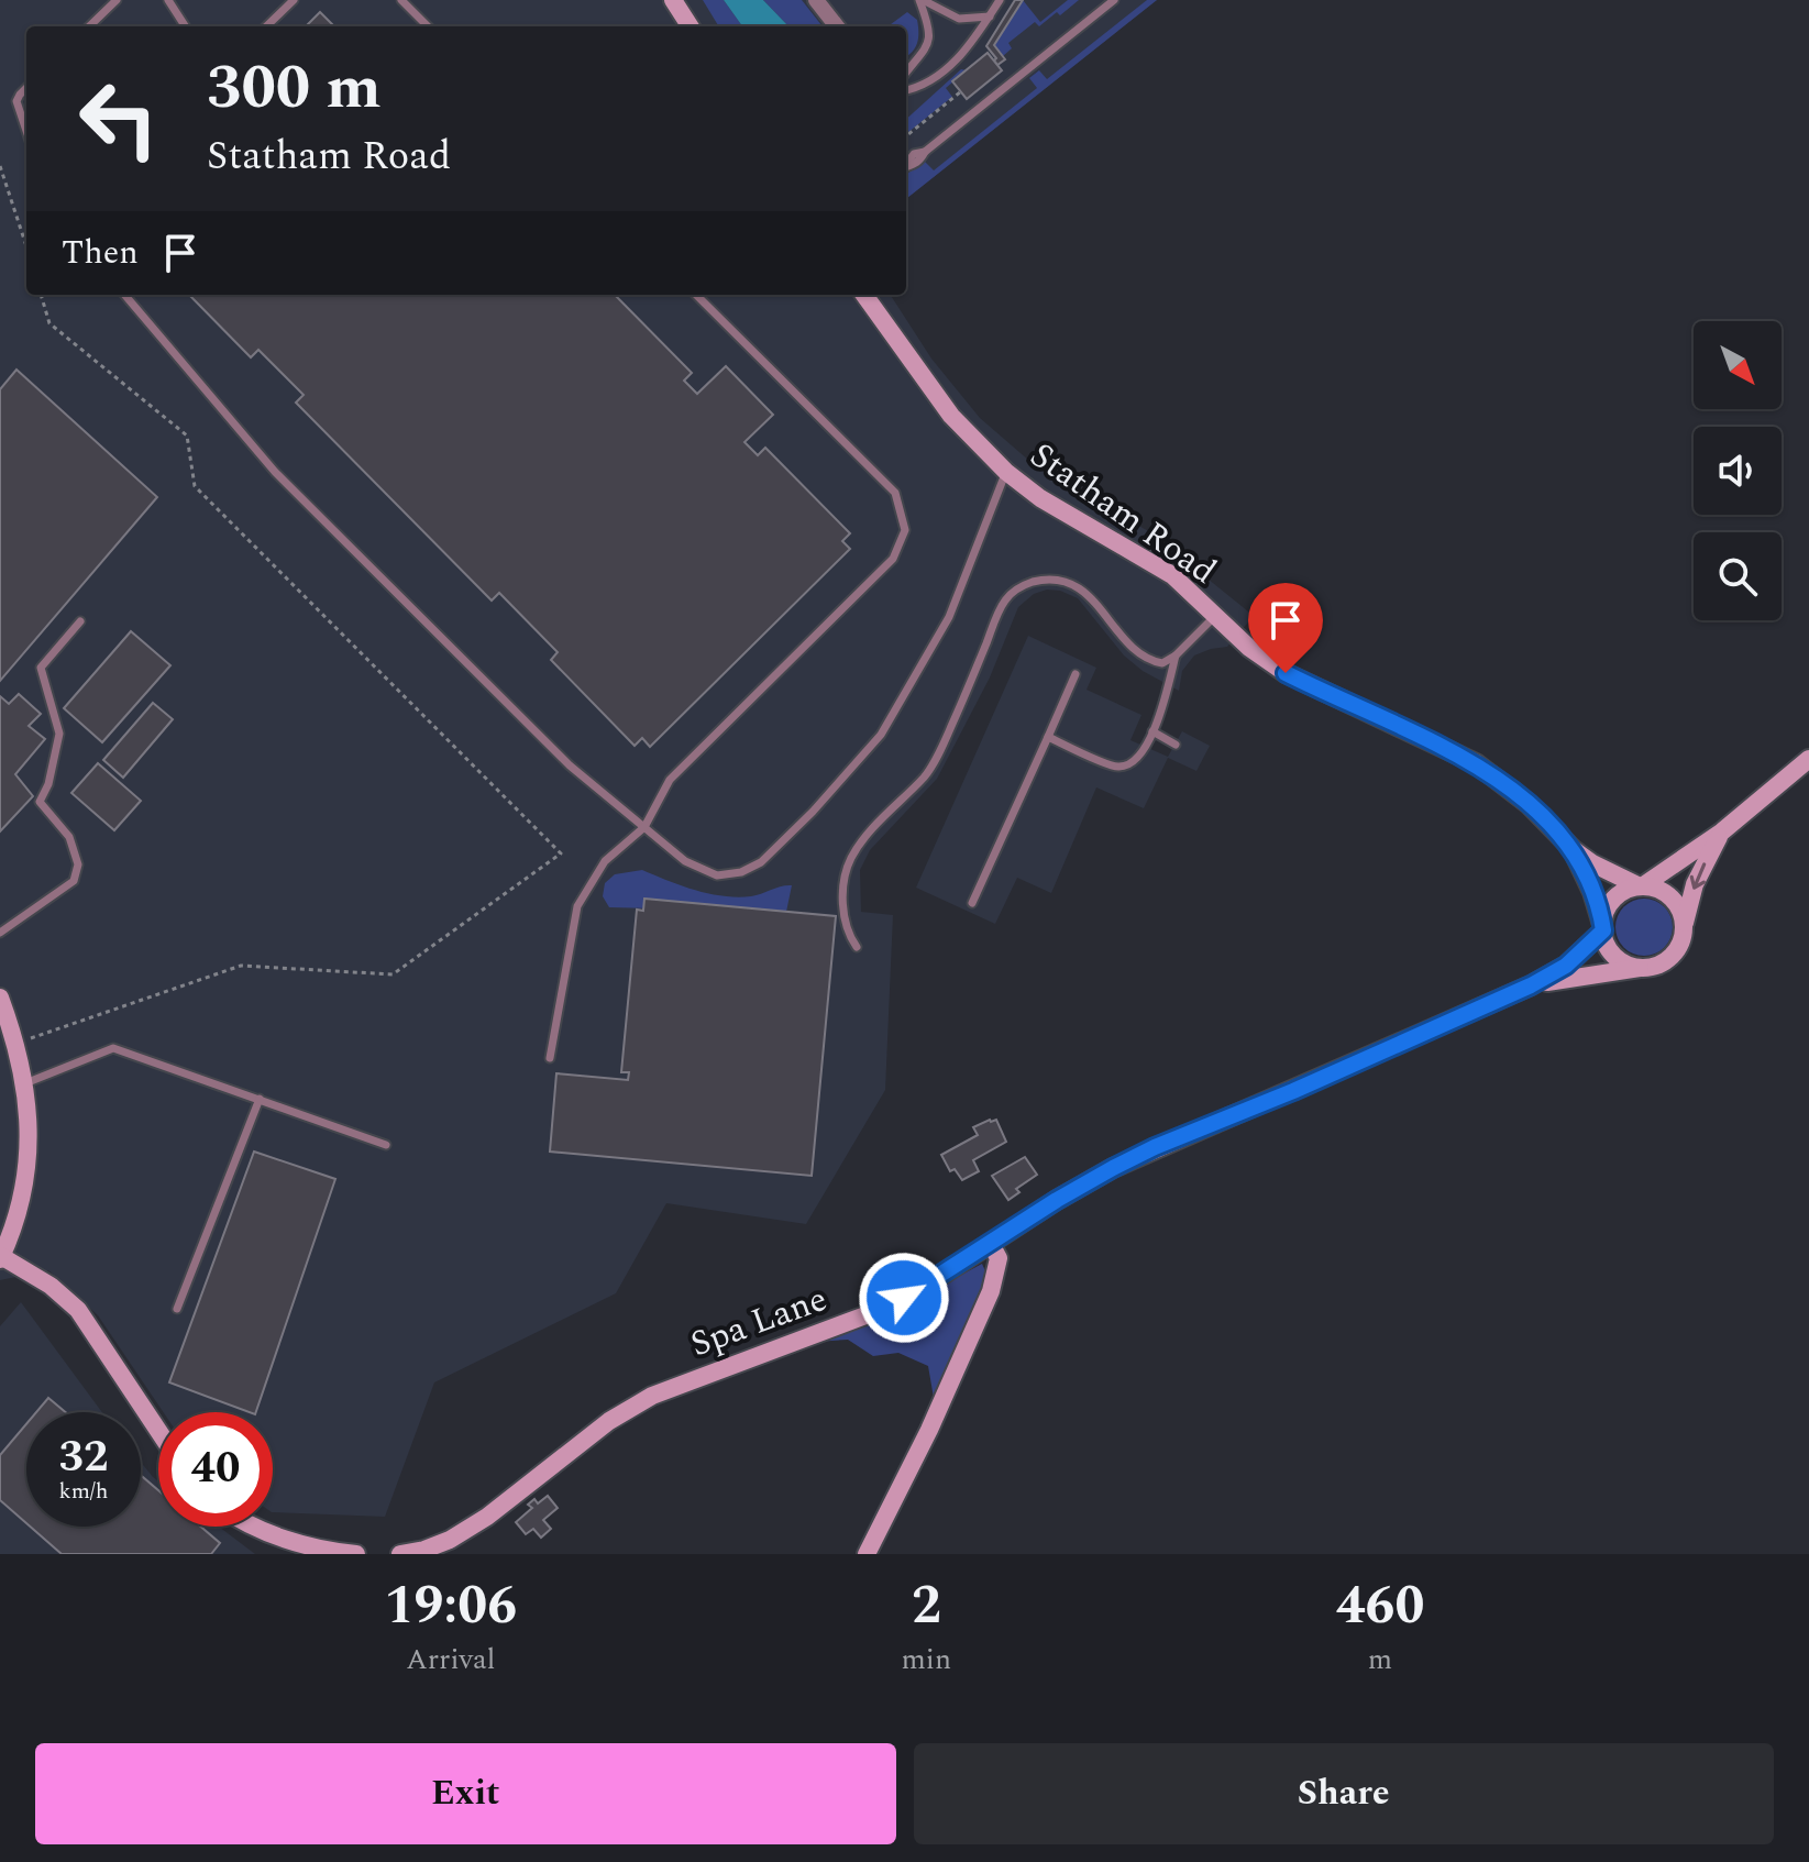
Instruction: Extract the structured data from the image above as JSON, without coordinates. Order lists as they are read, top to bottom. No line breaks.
{"streets":{"street":["Statham Road","Spa Lane"]},"crossings":[["Statham Road","Spa Lane"]],"north":"bottom right","page":{"turn":["300 m","Statham Road"],"then":"Then","speed":"32 km/h","limit":"40","eta":["19:06","Arrival","2","min","460","m"],"buttons":["Exit","Share"]}}
